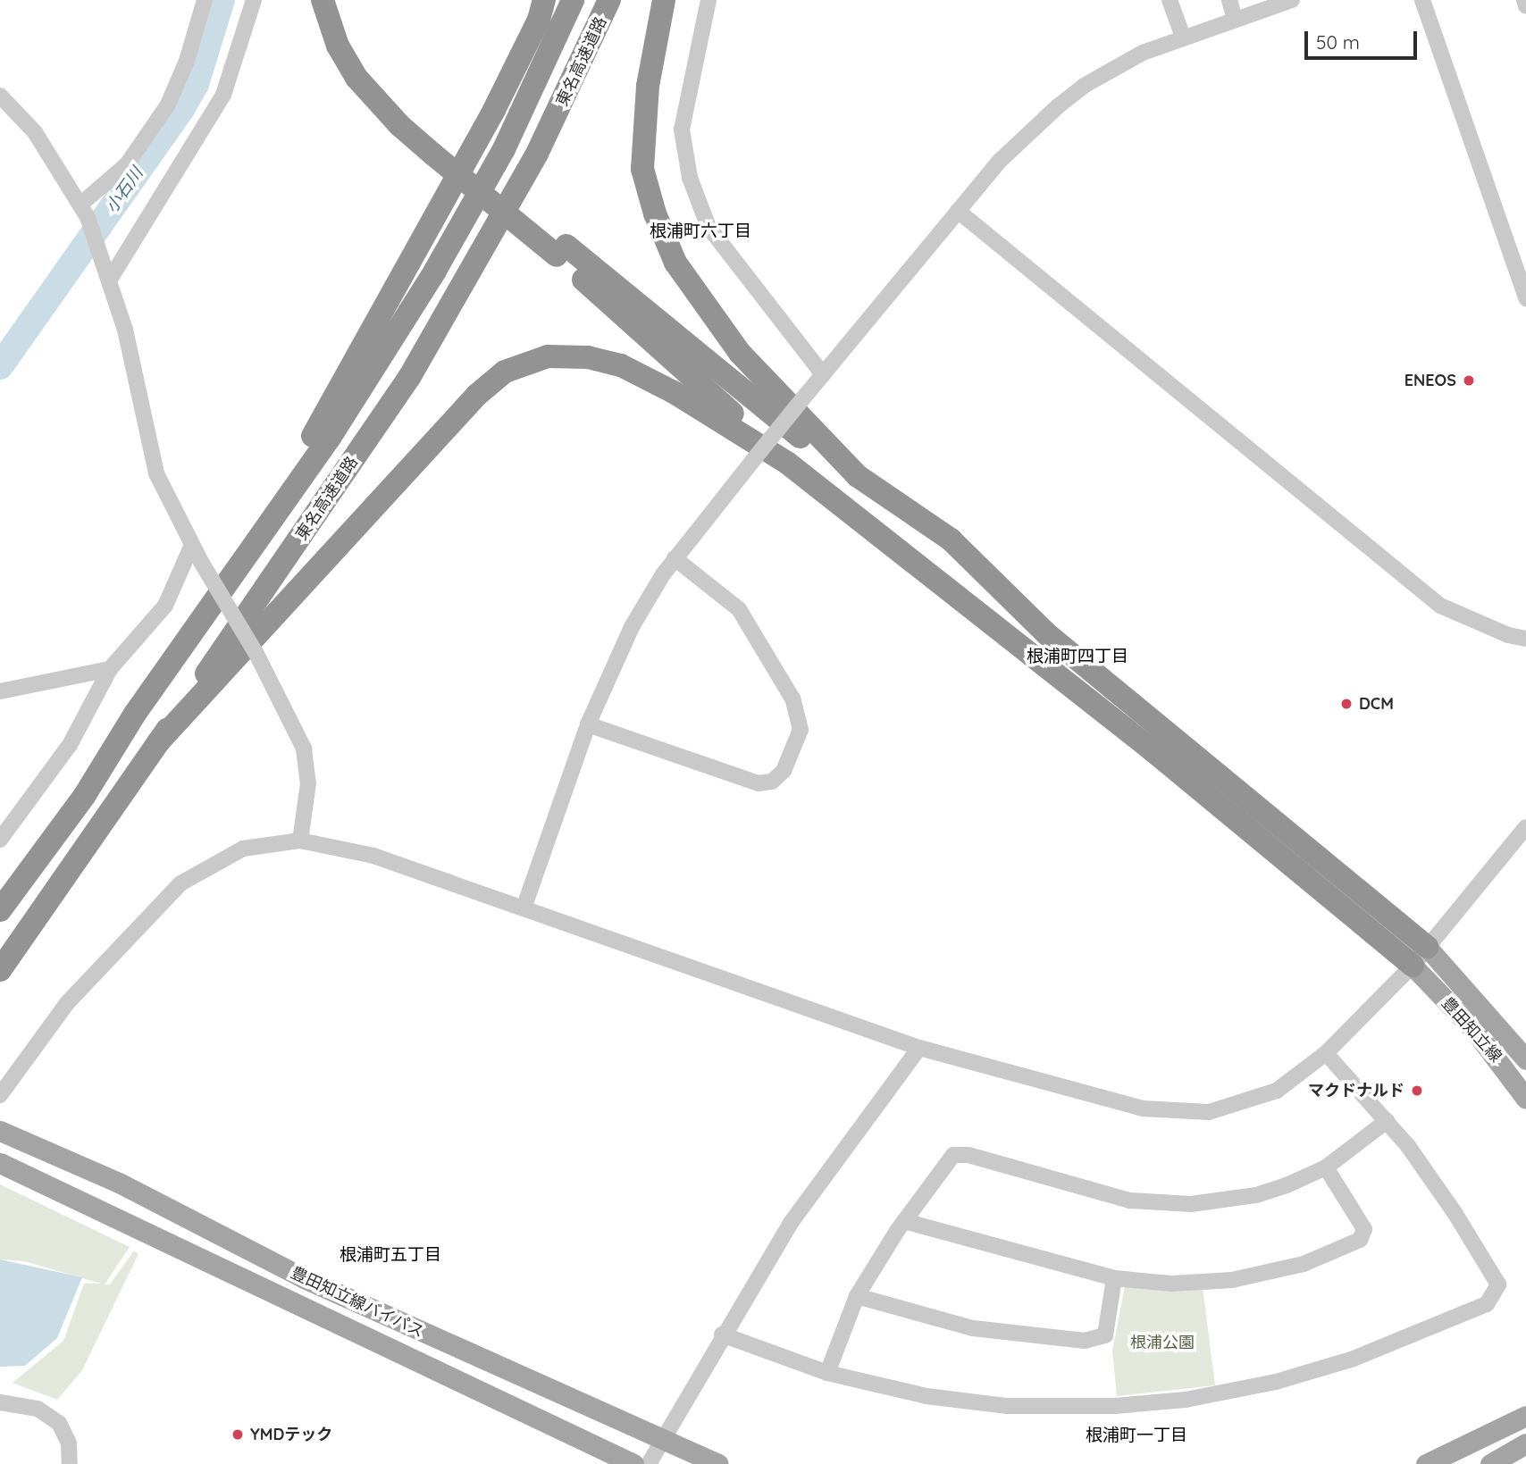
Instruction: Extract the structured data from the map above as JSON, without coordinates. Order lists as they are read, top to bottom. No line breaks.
{"streets":{"highway":["東名高速道路"],"main road":["豊田知立線","豊田知立線バイパス"]},"districts":["根浦町六丁目","根浦町四丁目","根浦町五丁目","根浦町一丁目"],"water":["小石川"],"parks":["根浦公園"],"places":["ENEOS","DCM","マクドナルド","YMDテック"],"scale_bar":"50 m"}
